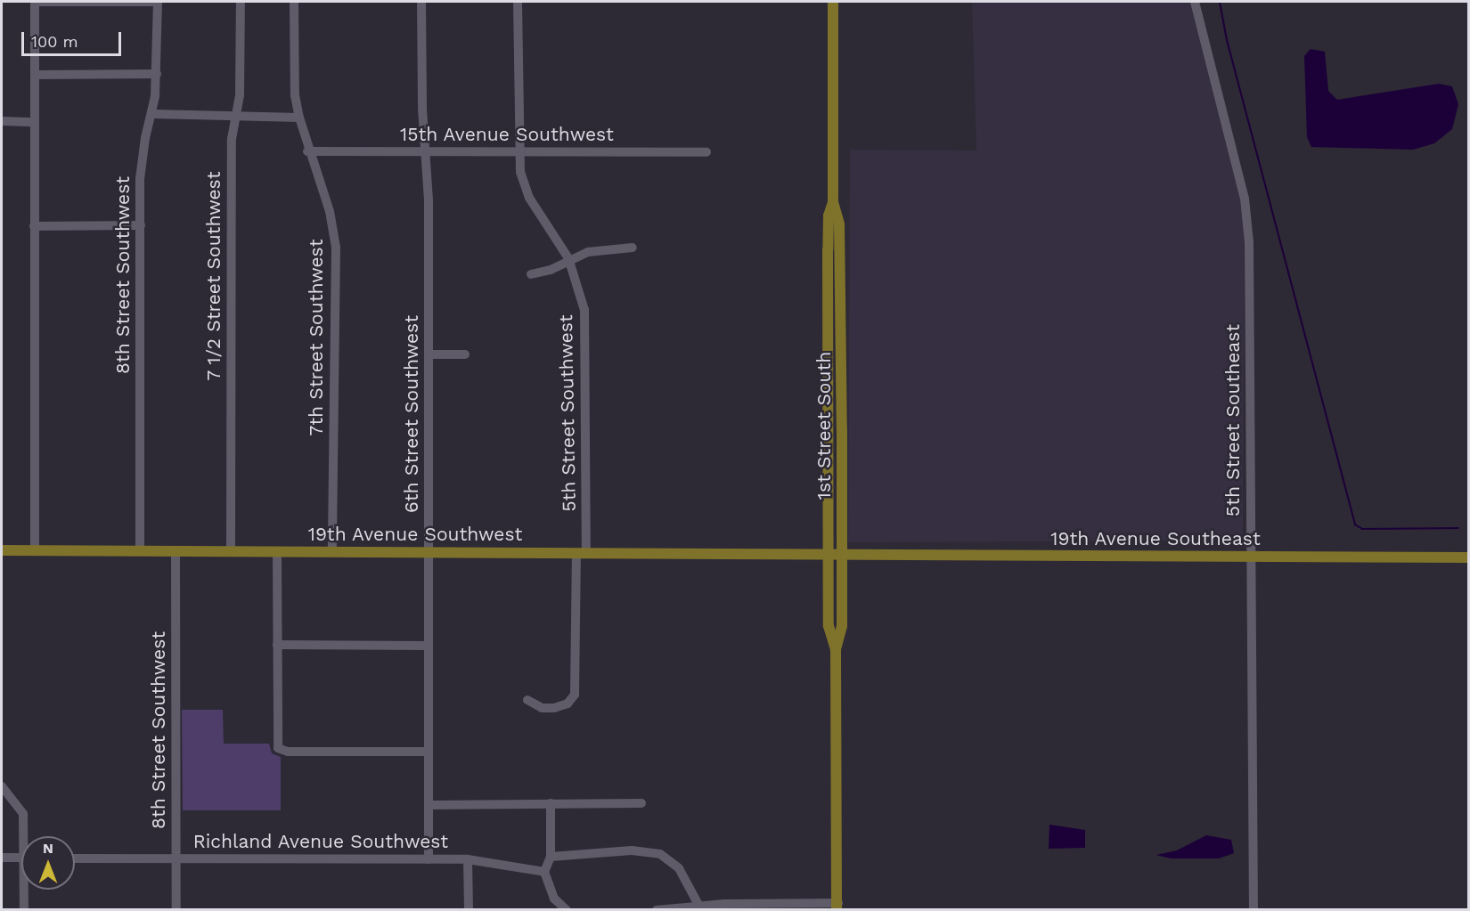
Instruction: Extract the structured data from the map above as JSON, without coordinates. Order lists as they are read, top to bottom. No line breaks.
{"streets":{"main road":["1st Street South","19th Avenue Southwest","19th Avenue Southeast"],"street":["15th Avenue Southwest","8th Street Southwest","7 1/2 Street Southwest","7th Street Southwest","5th Street Southwest","6th Street Southwest","5th Street Southeast","Richland Avenue Southwest"]},"crossings":[["15th Avenue Southwest","7th Street Southwest"],["15th Avenue Southwest","5th Street Southwest"],["15th Avenue Southwest","6th Street Southwest"],["8th Street Southwest","19th Avenue Southwest"],["8th Street Southwest","Richland Avenue Southwest"],["7 1/2 Street Southwest","19th Avenue Southwest"],["7th Street Southwest","19th Avenue Southwest"],["5th Street Southwest","19th Avenue Southwest"],["6th Street Southwest","19th Avenue Southwest"],["6th Street Southwest","Richland Avenue Southwest"],["5th Street Southeast","19th Avenue Southeast"],["1st Street South","19th Avenue Southwest"],["1st Street South","19th Avenue Southeast"],["19th Avenue Southwest","19th Avenue Southeast"]],"scale_bar":"100 m","north":"top"}
